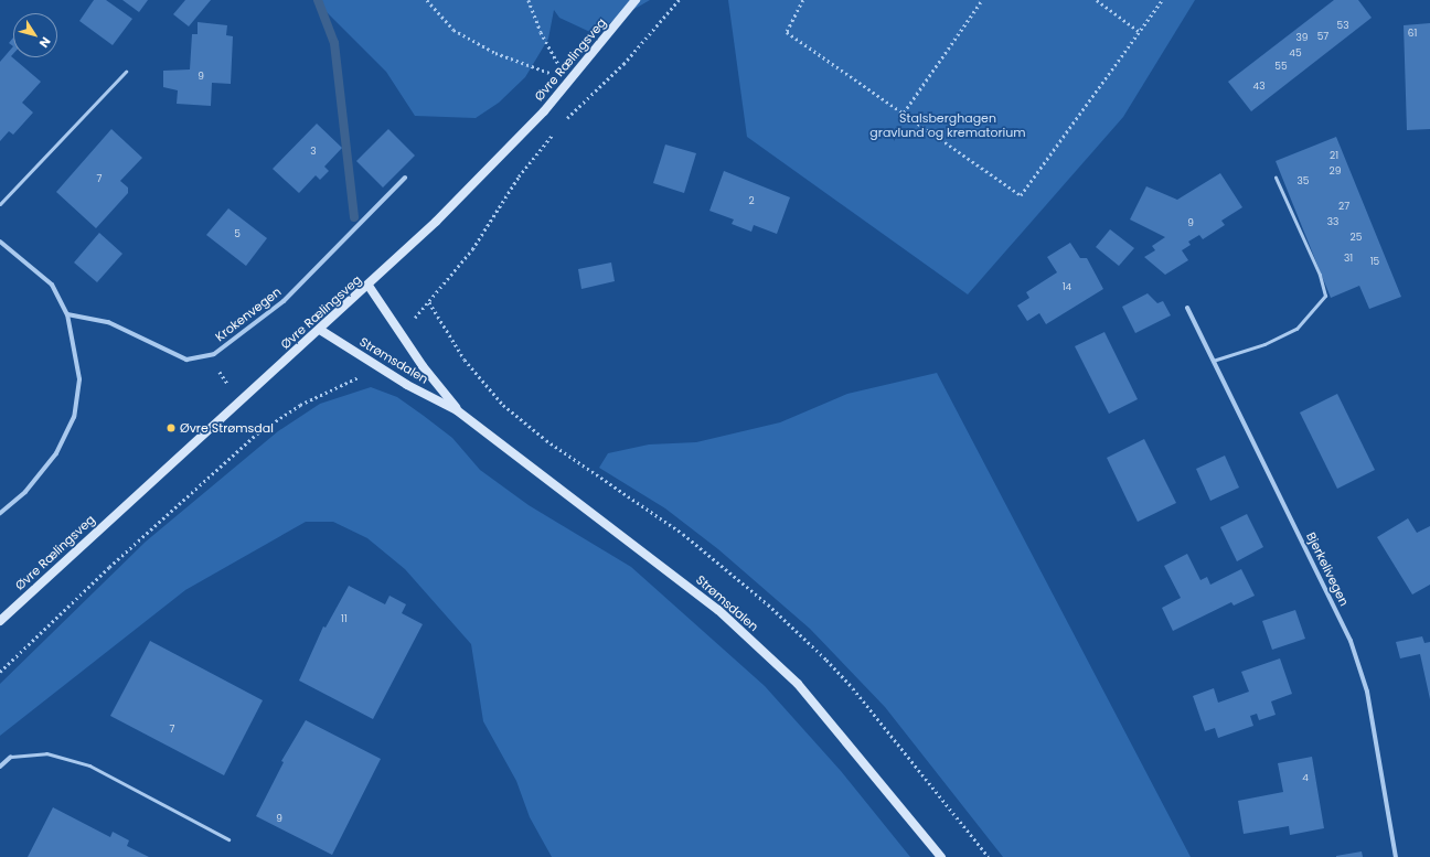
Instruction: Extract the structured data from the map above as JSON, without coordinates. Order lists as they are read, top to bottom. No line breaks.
{"streets":{"main road":["Øvre Rælingsveg","Strømsdalen"],"street":["Krokenvegen","Bjerkelivegen"]},"crossings":[["Øvre Rælingsveg","Strømsdalen"]],"parks":["Stalsberghagen gravlund og krematorium"],"places":["Øvre Strømsdal"],"house_numbers":["53","61","57","39","45","55","9","43","3","21","29","7","35","2","27","33","9","5","25","31","15","14","11","7","4","9"],"north":"bottom right"}
